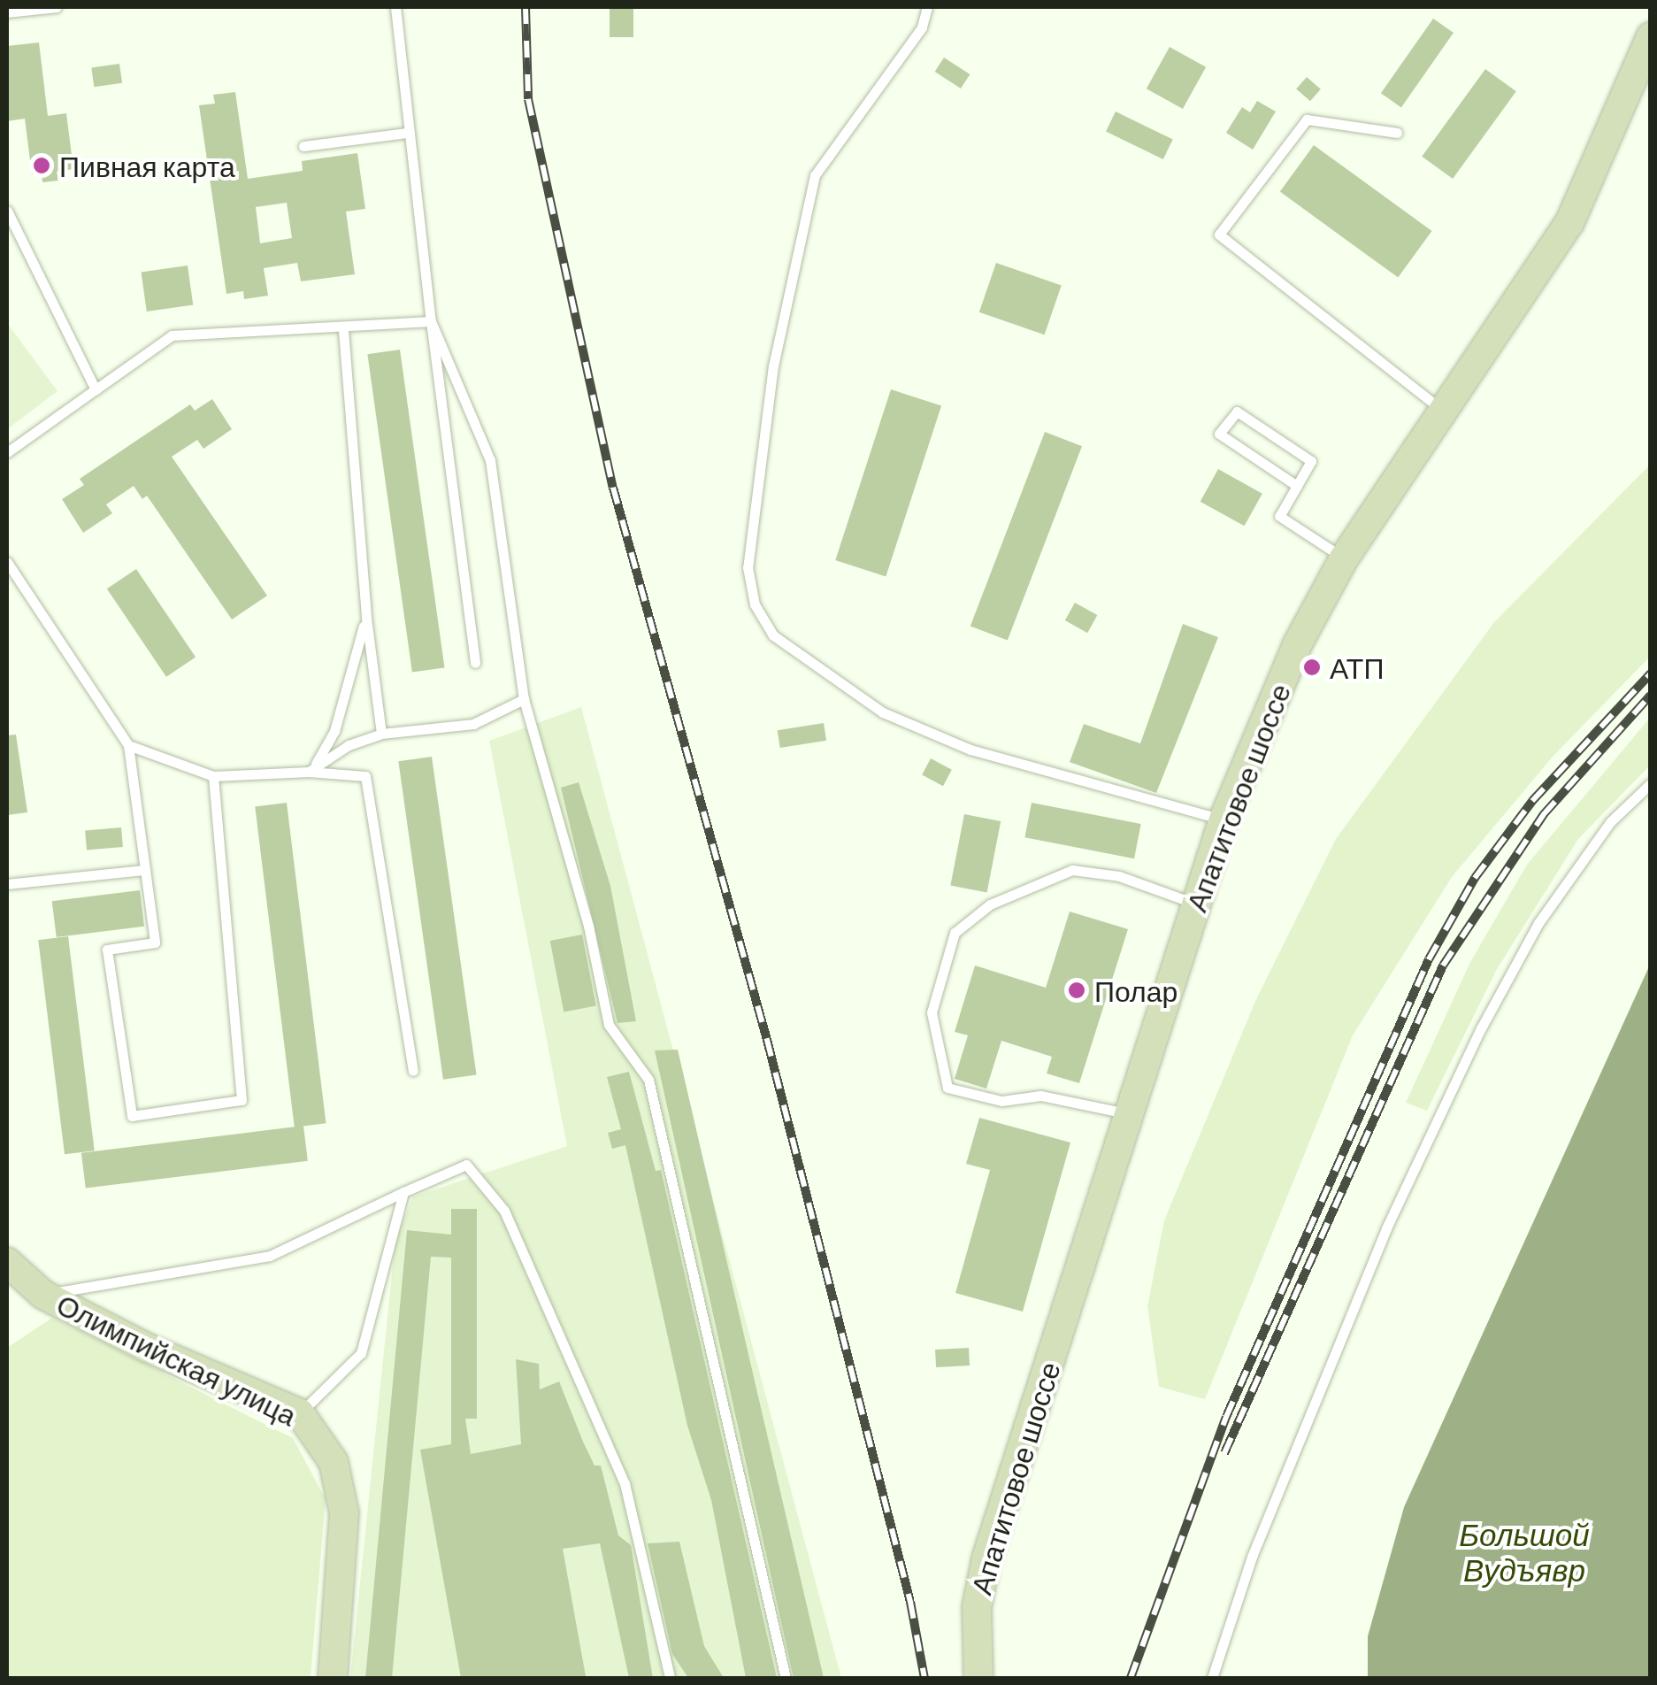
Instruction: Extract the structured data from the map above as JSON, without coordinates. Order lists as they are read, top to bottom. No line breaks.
{"streets":{"street":["Апатитовое шоссе","Олимпийская улица"]},"water":["Большой Вудъявр"],"places":["Пивная карта","АТП","Полар"]}
